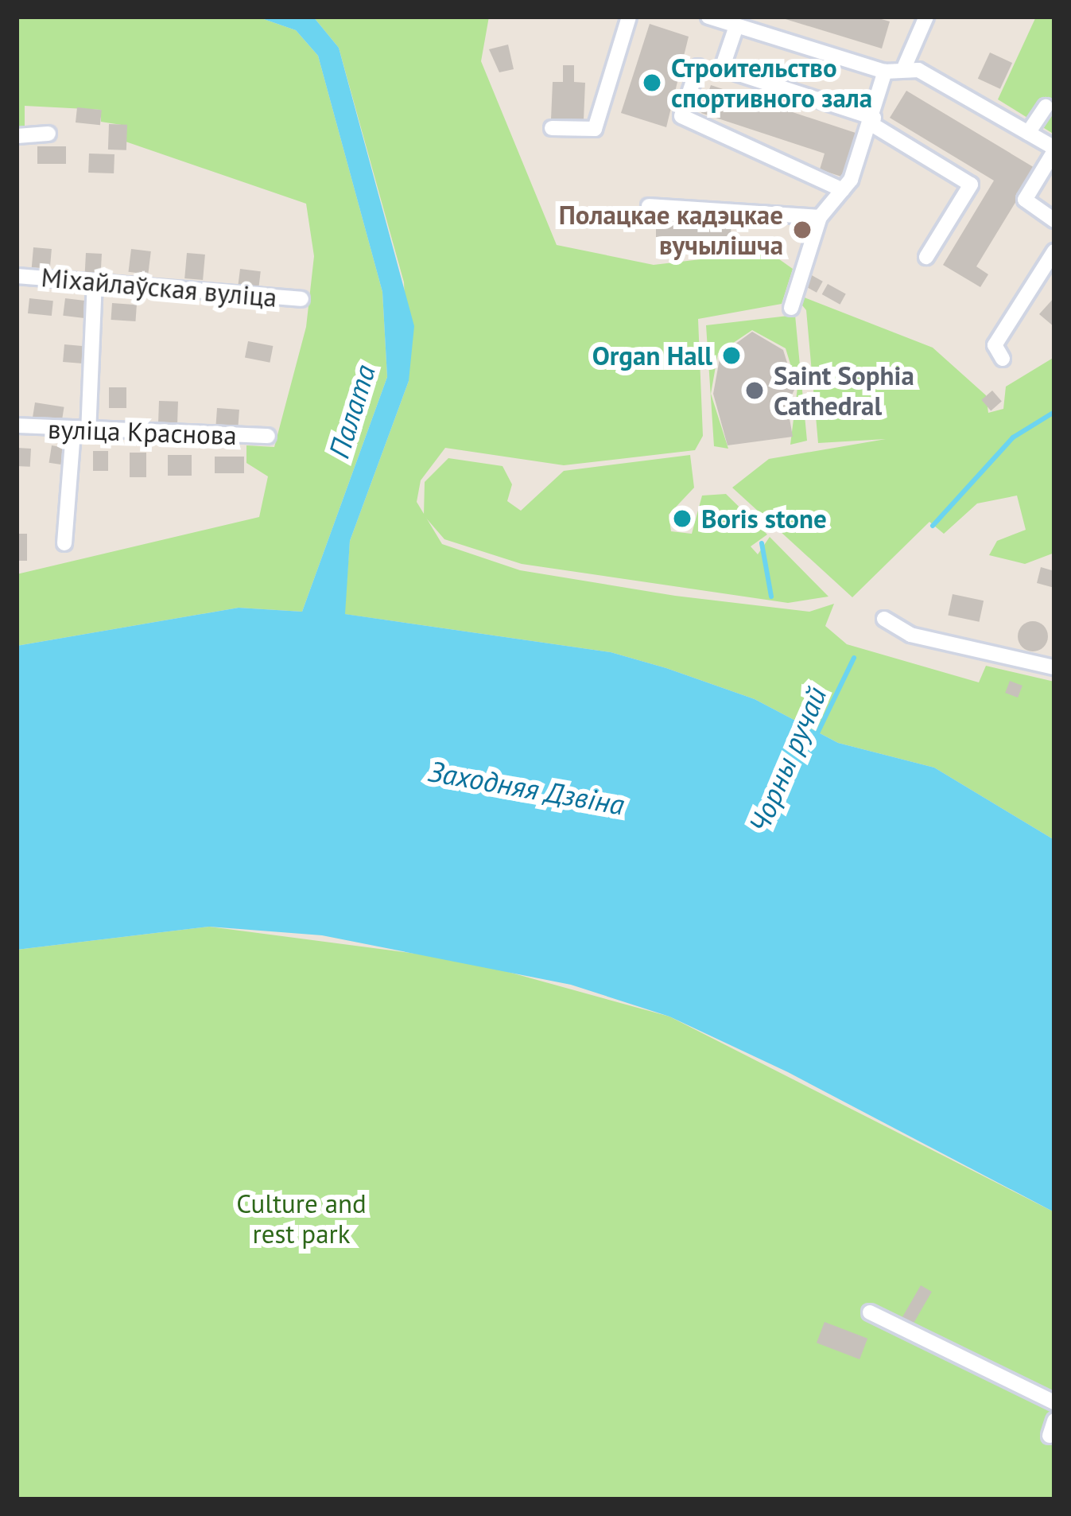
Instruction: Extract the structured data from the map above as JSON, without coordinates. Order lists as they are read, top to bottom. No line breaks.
{"streets":{"street":["Міхайлаўская вуліца","вуліца Краснова"]},"water":["Палата","Чорны ручай","Заходняя Дзвіна"],"parks":["Culture and rest park"],"places":["Строительство спортивного зала","Полацкае кадэцкае вучылішча","Organ Hall","Saint Sophia Cathedral","Boris stone"]}
